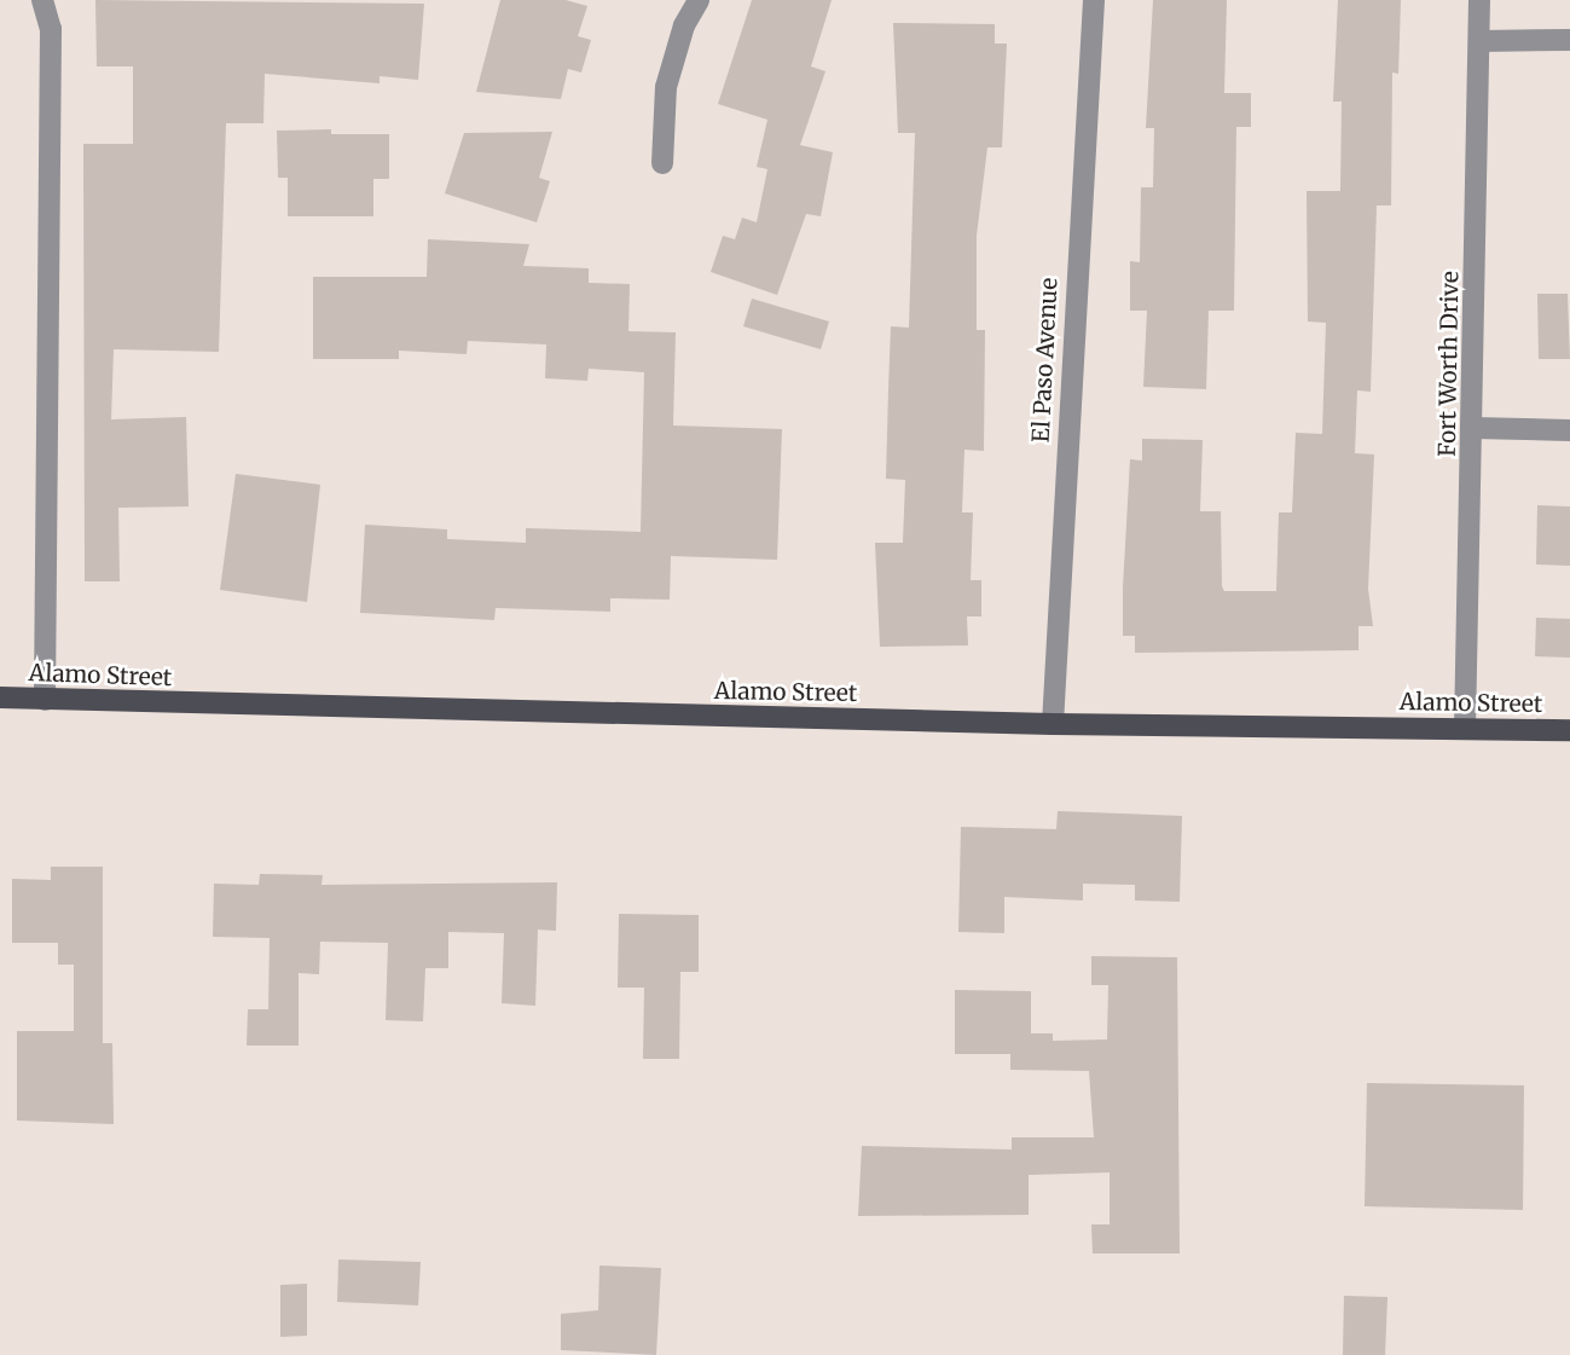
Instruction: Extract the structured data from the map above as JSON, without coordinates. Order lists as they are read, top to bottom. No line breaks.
{"streets":{"main road":["Alamo Street"],"street":["El Paso Avenue","Fort Worth Drive"]},"crossings":[["El Paso Avenue","Alamo Street"],["Fort Worth Drive","Alamo Street"]]}
